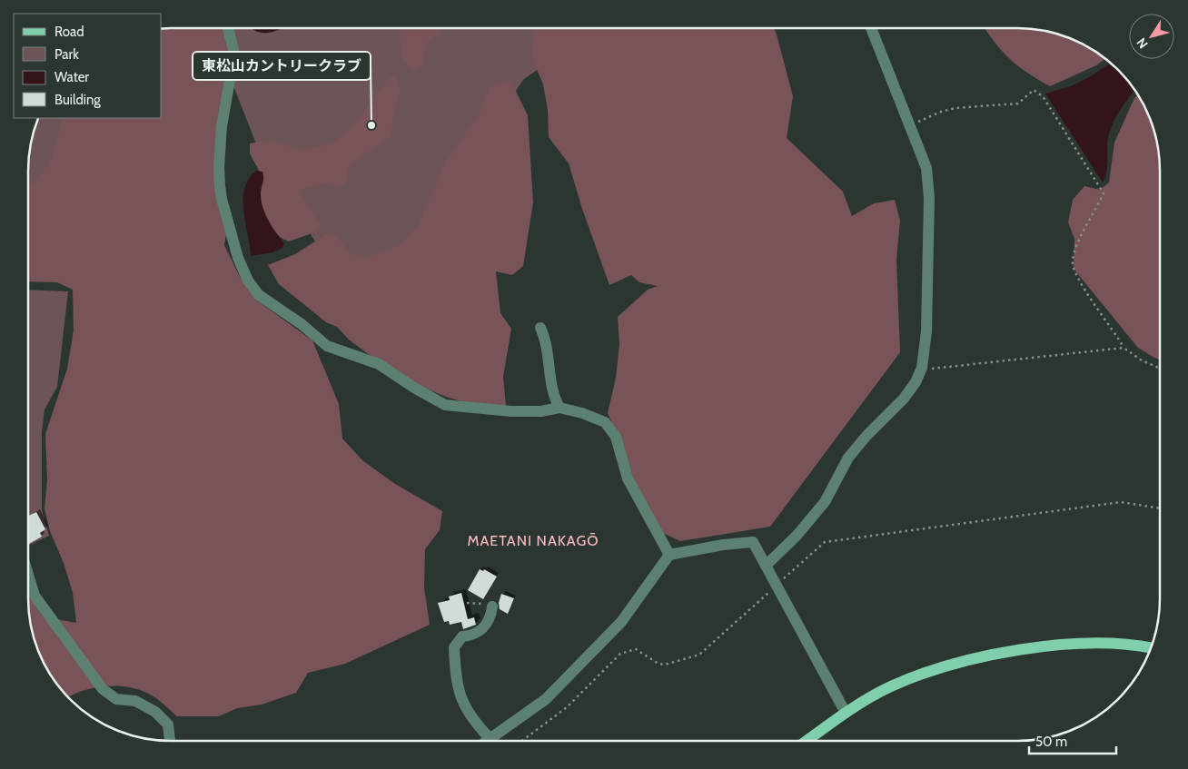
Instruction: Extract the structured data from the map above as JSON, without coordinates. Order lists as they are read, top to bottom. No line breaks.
{"districts":["MAETANI NAKAGŌ"],"places":["東松山カントリークラブ"],"legend":["Road","Park","Water","Building"],"scale_bar":"50 m","north":"bottom left"}
